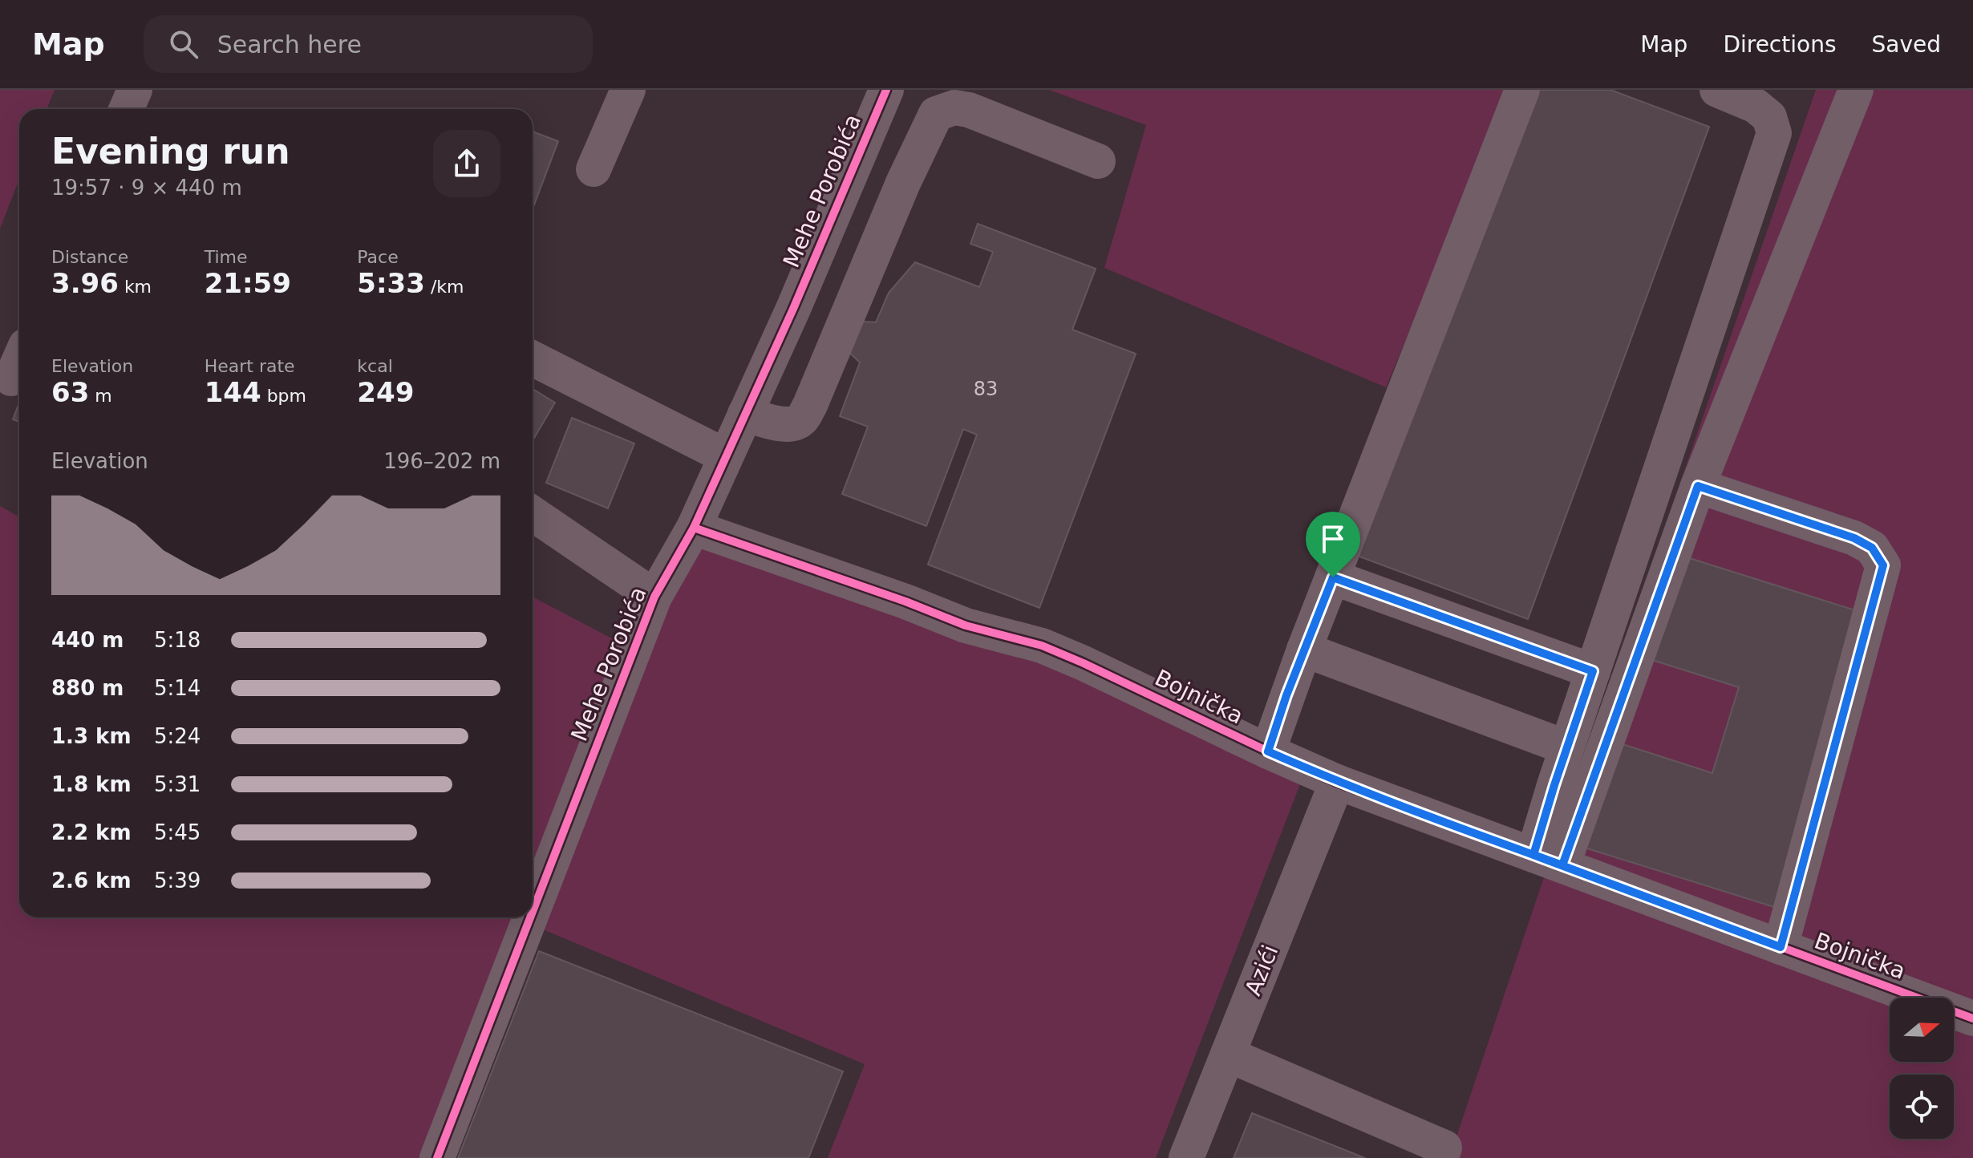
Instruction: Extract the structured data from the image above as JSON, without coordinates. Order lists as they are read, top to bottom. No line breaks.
{"streets":{"street":["Mehe Porobića","Bojnička","Azići"]},"crossings":[["Mehe Porobića","Bojnička"],["Bojnička","Azići"]],"house_numbers":["83"],"north":"right","page":{"header":"Map","search":"Search here","nav":["Map","Directions","Saved"],"heading":["Evening run","19:57 · 9 × 440 m"],"stats":[["Distance","3.96 km"],["Time","21:59"],["Pace","5:33 /km"],["Elevation","63 m"],["Heart rate","144 bpm"],["kcal","249"]],"chart":["Elevation","196–202 m"],"list":[{"name":"440 m","note":"5:18"},{"name":"880 m","note":"5:14"},{"name":"1.3 km","note":"5:24"},{"name":"1.8 km","note":"5:31"},{"name":"2.2 km","note":"5:45"},{"name":"2.6 km","note":"5:39"}]}}
